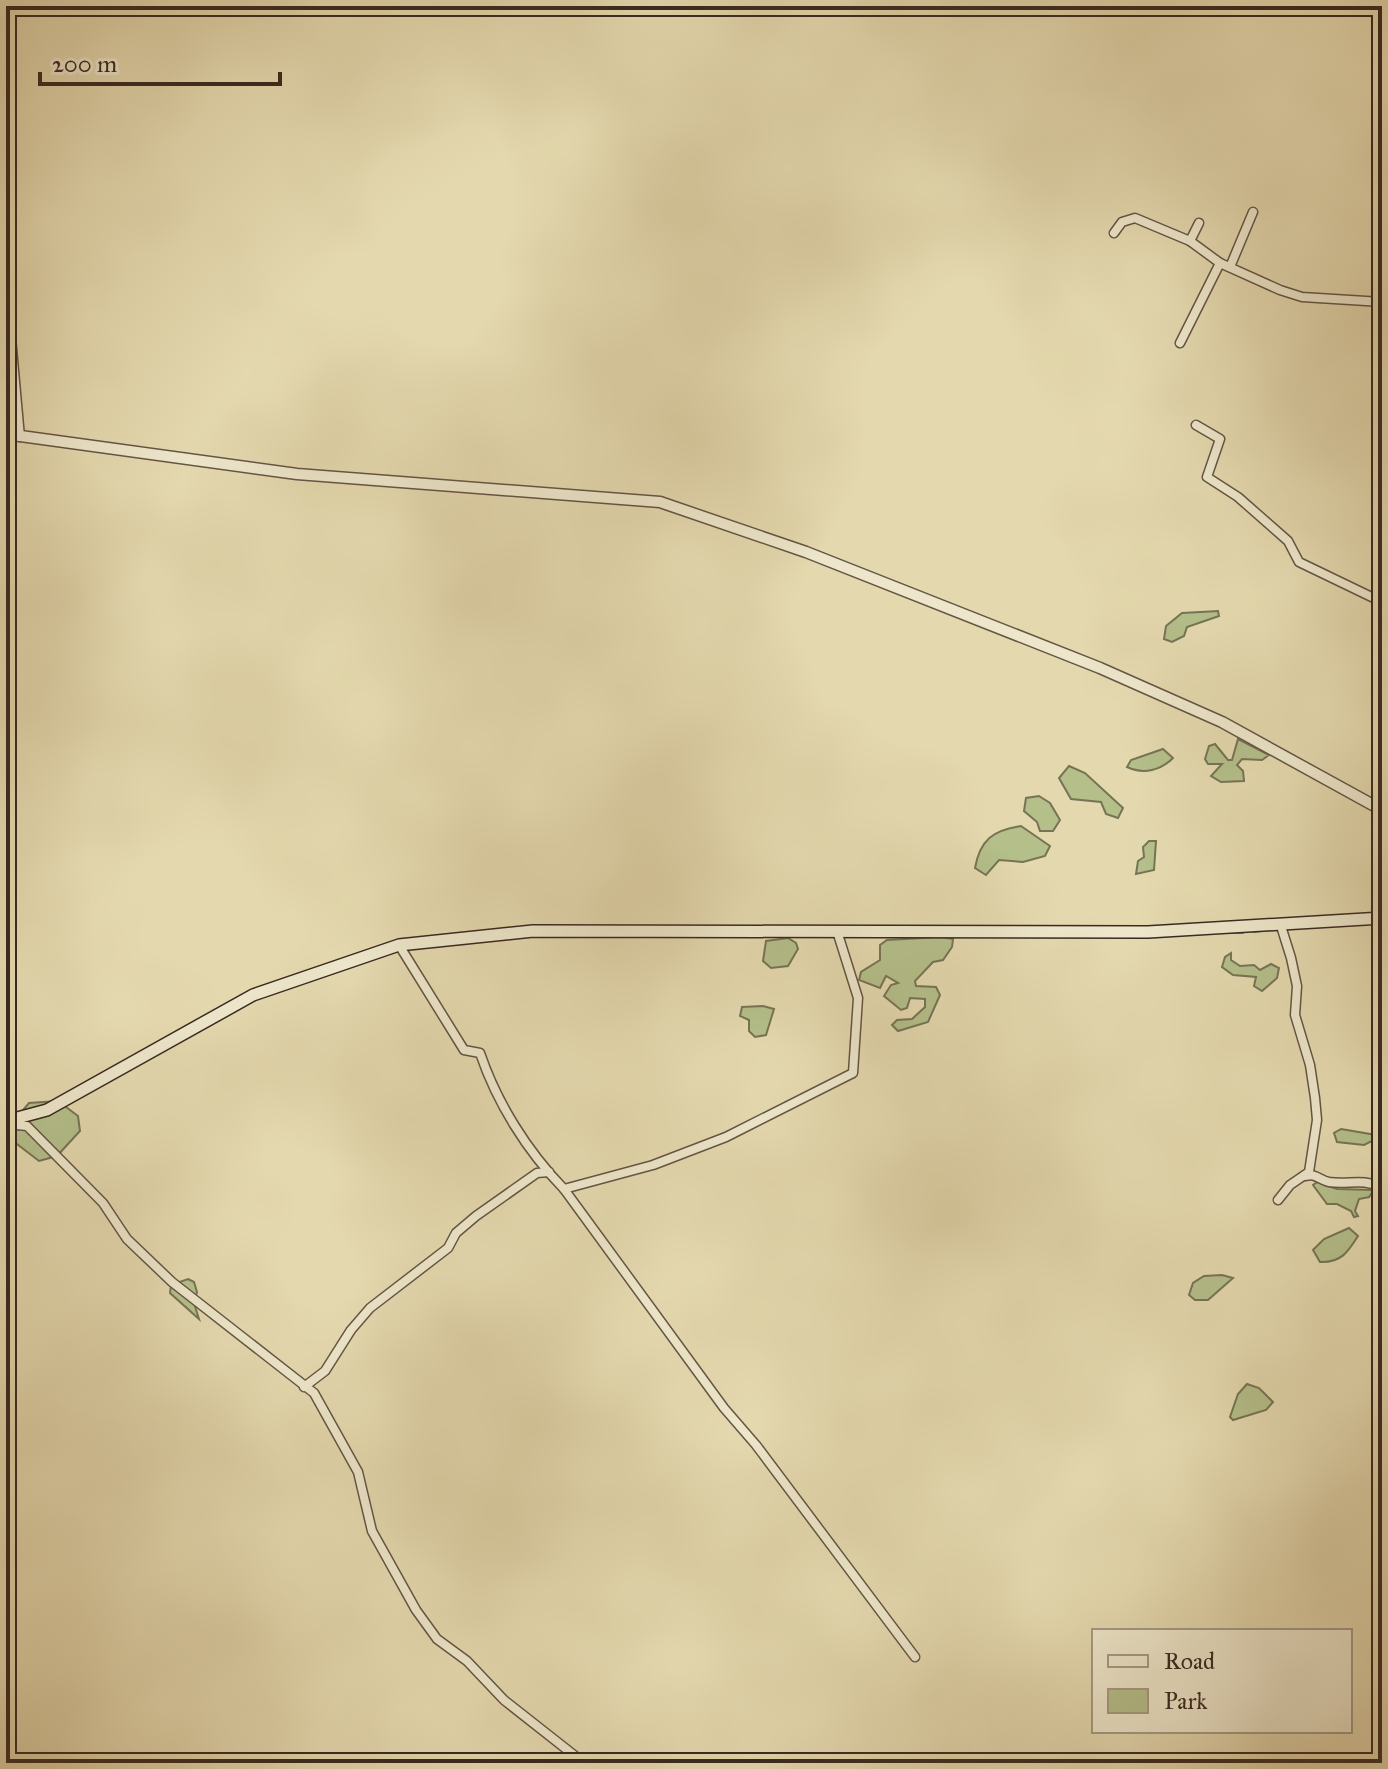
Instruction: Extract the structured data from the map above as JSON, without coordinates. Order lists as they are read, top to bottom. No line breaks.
{"legend":["Road","Park"],"scale_bar":"200 m"}
